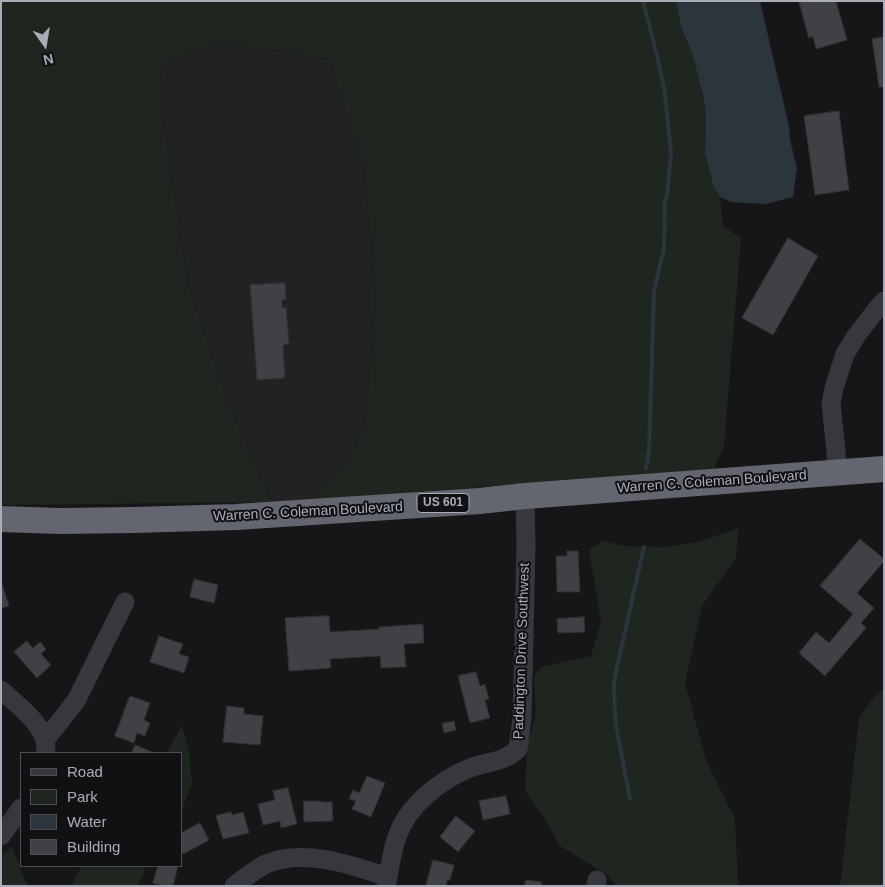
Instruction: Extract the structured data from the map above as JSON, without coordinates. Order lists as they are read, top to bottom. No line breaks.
{"streets":{"highway":["Warren C. Coleman Boulevard","US 601"],"street":["Paddington Drive Southwest"]},"crossings":[["Warren C. Coleman Boulevard","Paddington Drive Southwest"]],"legend":["Road","Park","Water","Building"],"north":"bottom"}
